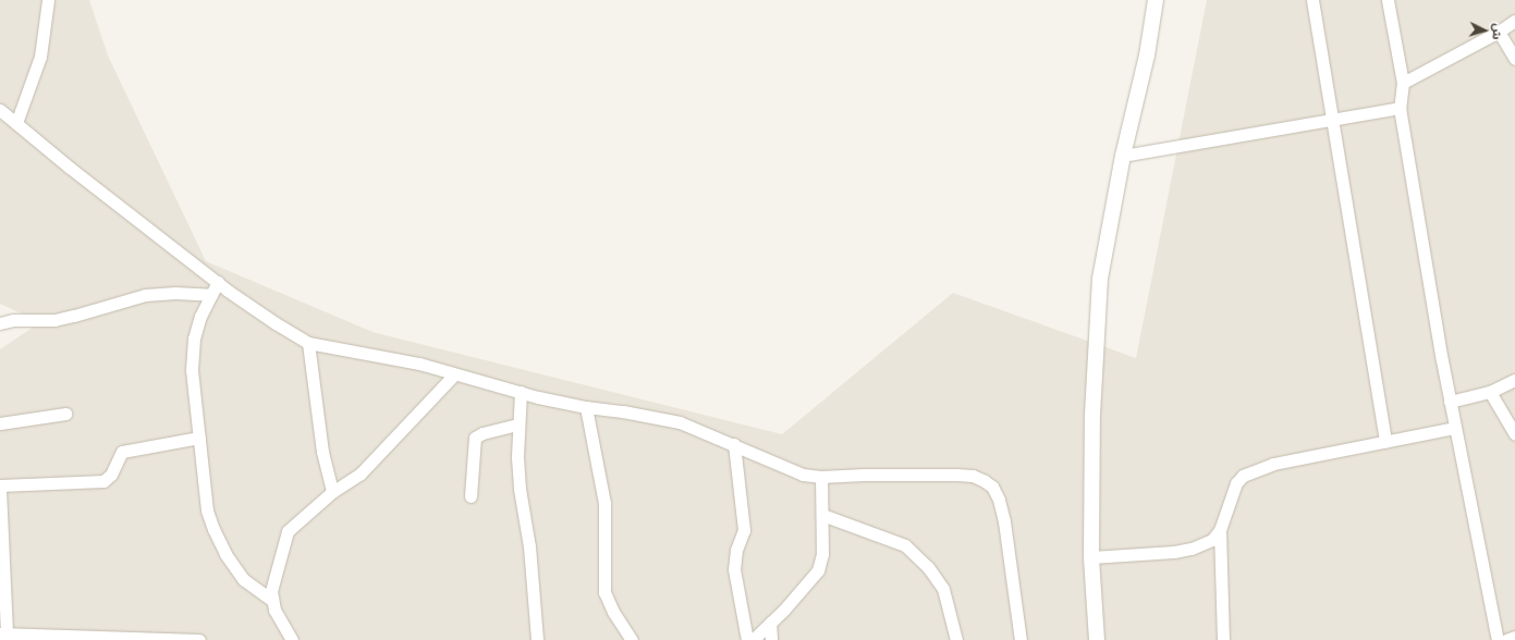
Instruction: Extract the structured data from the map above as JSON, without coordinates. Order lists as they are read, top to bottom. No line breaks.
{"north":"right"}
